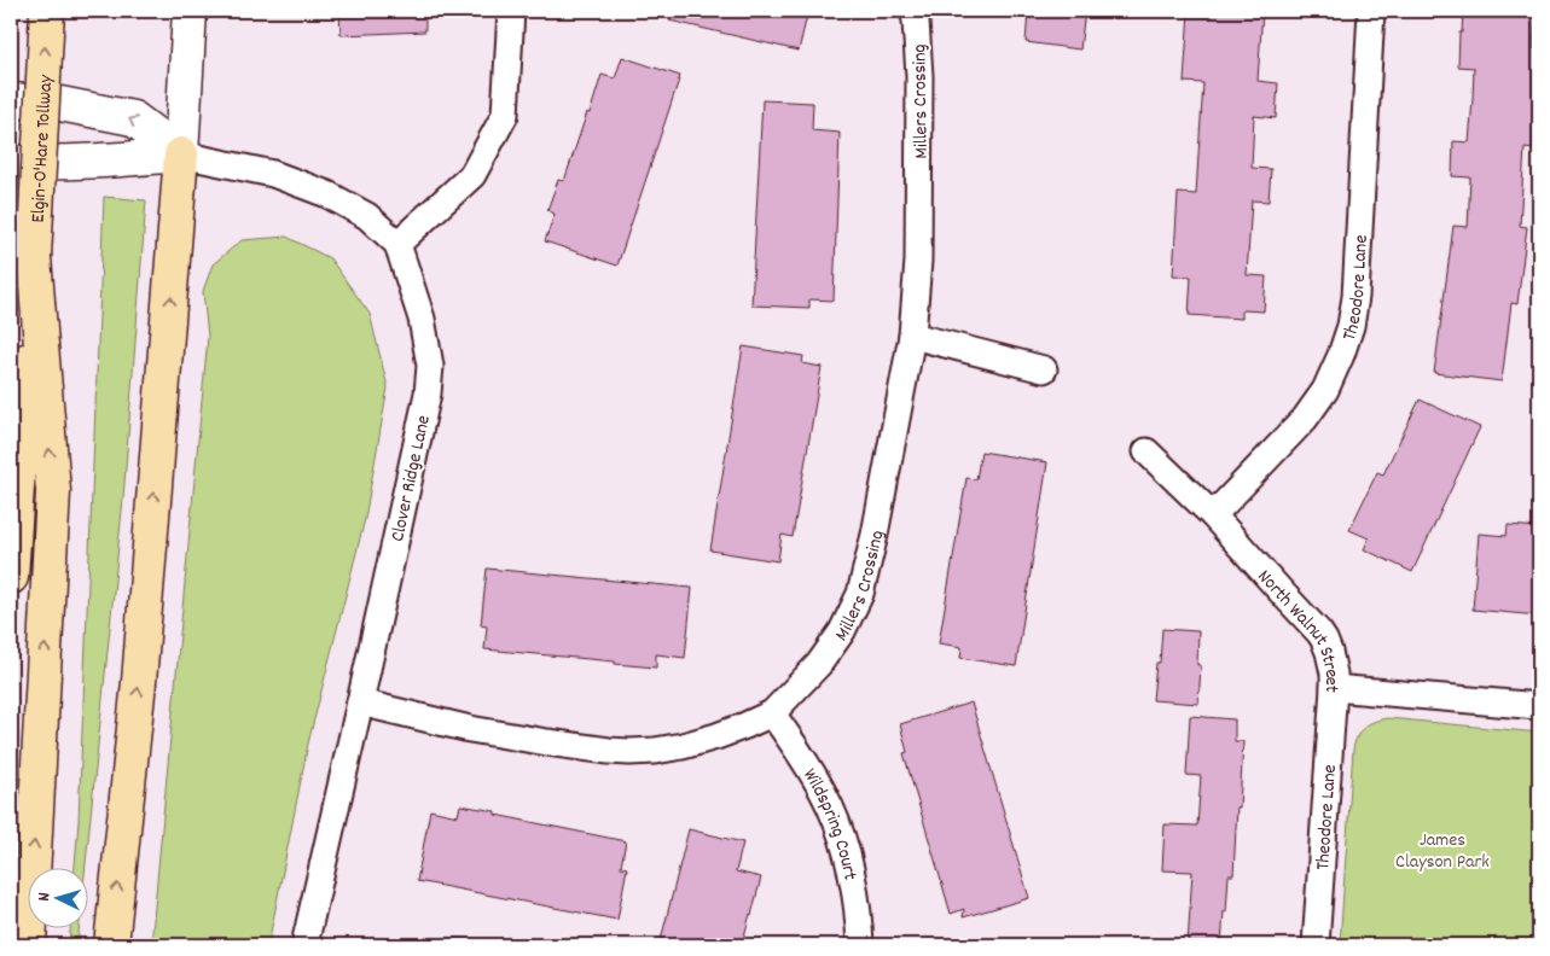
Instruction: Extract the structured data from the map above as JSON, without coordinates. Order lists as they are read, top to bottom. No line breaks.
{"streets":{"highway":["Elgin-O'Hare Tollway"],"street":["Millers Crossing","Theodore Lane","Clover Ridge Lane","North Walnut Street","Wildspring Court"]},"crossings":[["Millers Crossing","Clover Ridge Lane"],["Millers Crossing","Wildspring Court"],["Theodore Lane","North Walnut Street"]],"parks":["James Clayson Park"],"north":"left"}
